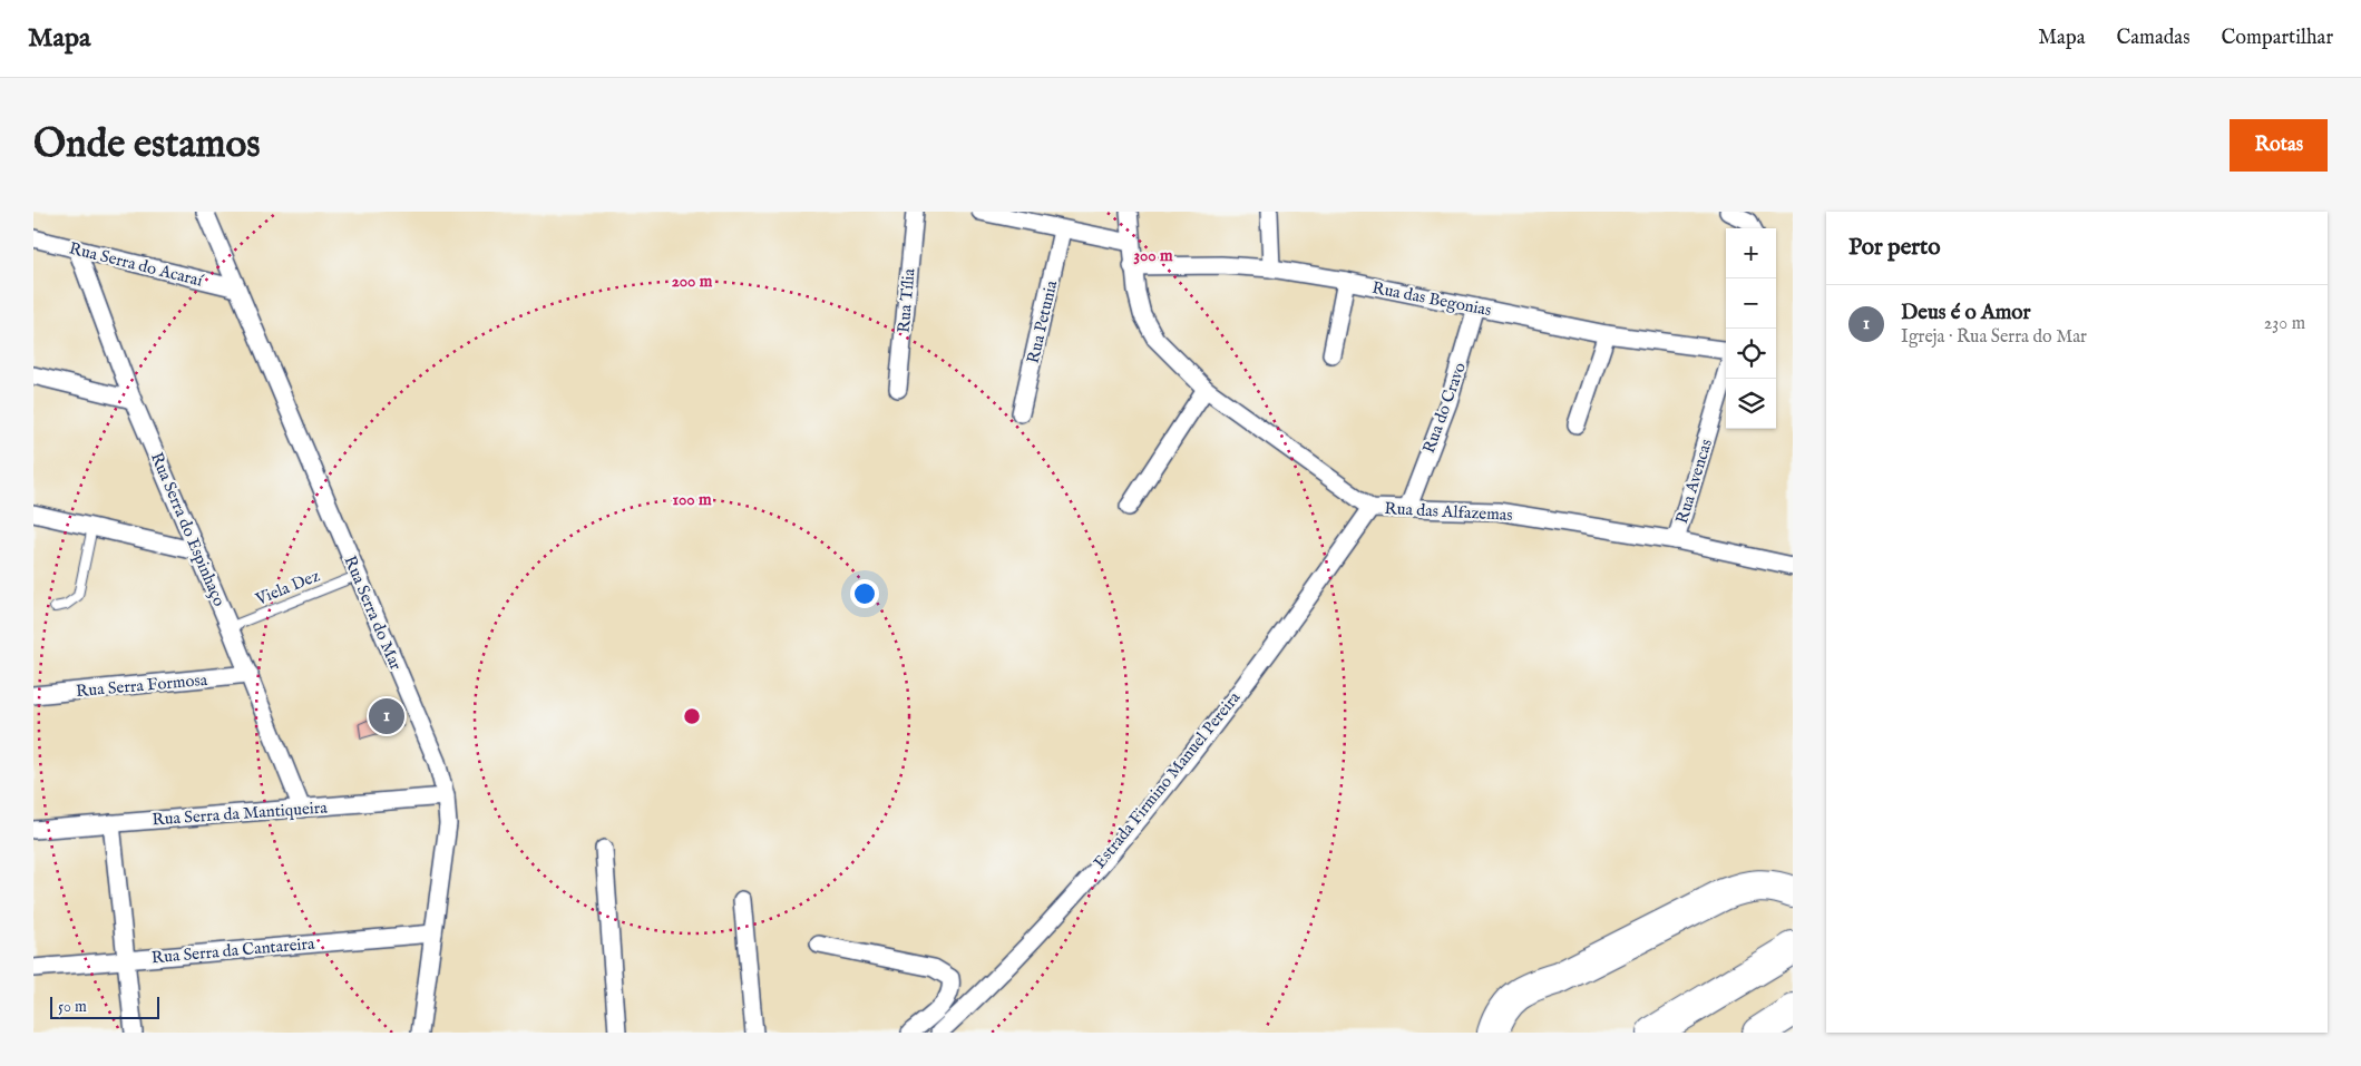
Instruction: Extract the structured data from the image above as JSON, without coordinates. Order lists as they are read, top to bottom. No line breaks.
{"streets":{"street":["Rua Serra do Acaraí","Rua das Begonias","Rua Tília","Rua Petunia","Rua do Cravo","Rua Avencas","Rua das Alfazemas","Rua Serra do Espinhaço","Rua Serra do Mar","Rua Serra Formosa","Estrada Firmino Manuel Pereira","Rua Serra da Mantiqueira","Rua Serra da Cantareira"],"lane":["Viela Dez"]},"crossings":[["Rua Serra do Acaraí","Rua Serra do Espinhaço"],["Rua Serra do Acaraí","Rua Serra do Mar"],["Rua das Begonias","Rua do Cravo"],["Rua das Begonias","Rua das Alfazemas"],["Rua do Cravo","Rua das Alfazemas"],["Rua Avencas","Rua das Alfazemas"],["Rua das Alfazemas","Estrada Firmino Manuel Pereira"],["Rua Serra do Espinhaço","Viela Dez"],["Rua Serra do Espinhaço","Rua Serra Formosa"],["Rua Serra do Espinhaço","Rua Serra da Mantiqueira"],["Viela Dez","Rua Serra do Mar"],["Rua Serra do Mar","Rua Serra da Mantiqueira"],["Rua Serra do Mar","Rua Serra da Cantareira"]],"scale_bar":"50 m","page":{"header":"Mapa","nav":["Mapa","Camadas","Compartilhar"],"buttons":"Rotas","title":"Onde estamos","heading":"Por perto","map_buttons":["+","−"],"list":[{"mark":"1","name":"Deus é o Amor","note":"Igreja · Rua Serra do Mar","value":"230 m"}],"pins":"1","scale":"50 m"},"rings":["300 m","200 m","100 m"]}
